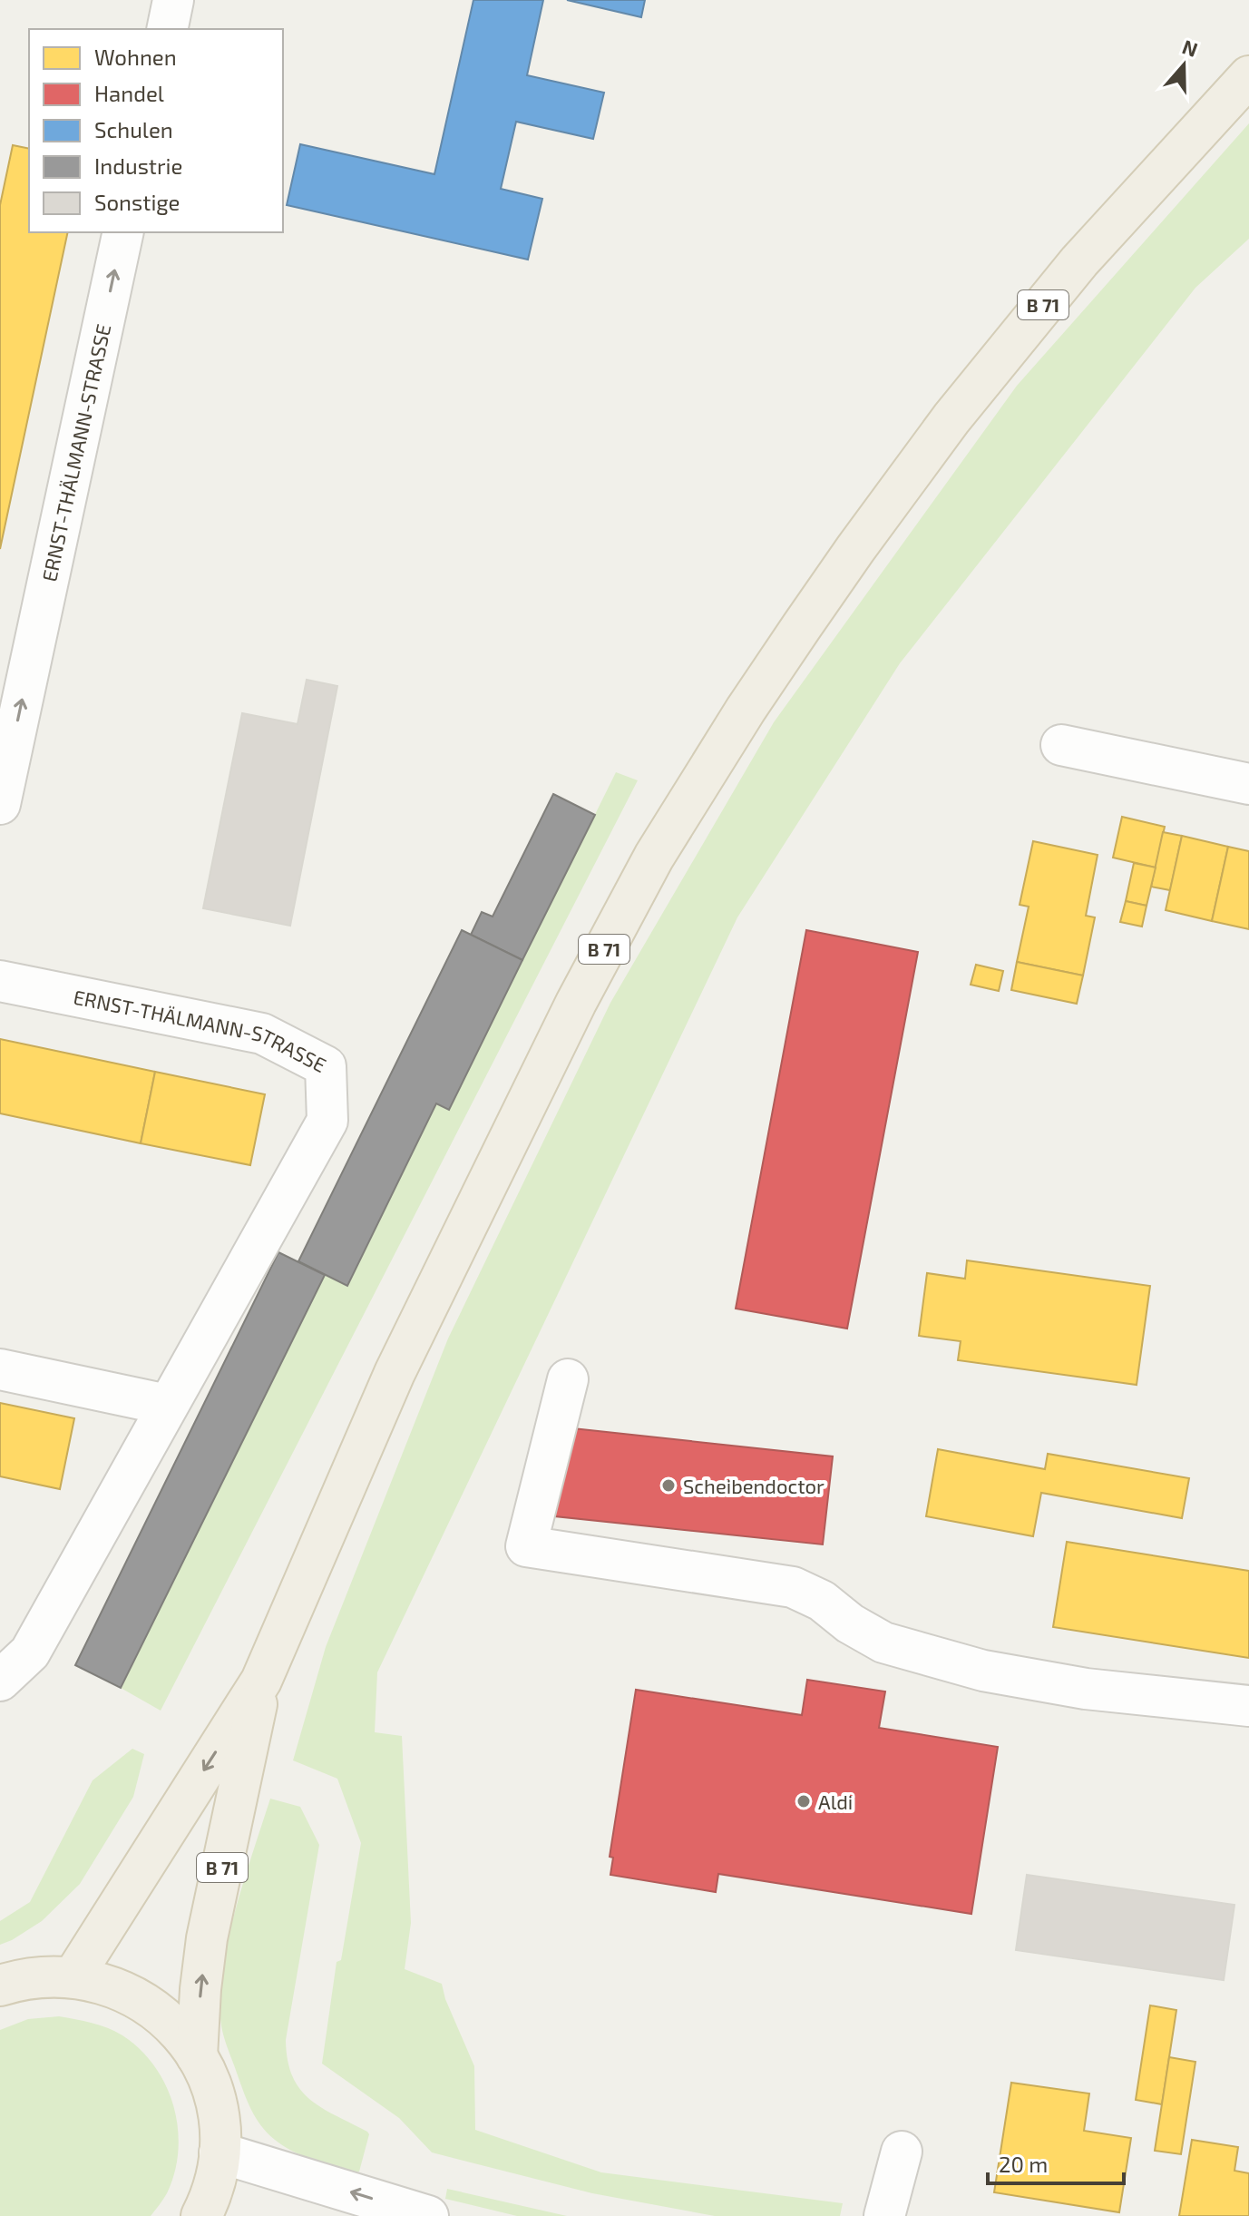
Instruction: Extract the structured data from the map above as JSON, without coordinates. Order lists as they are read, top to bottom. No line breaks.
{"streets":{"main road":["B 71"],"street":["ERNST-THÄLMANN-STRASSE"]},"one_way":["ERNST-THÄLMANN-STRASSE"],"places":["Scheibendoctor","Aldi"],"legend":["Wohnen","Handel","Schulen","Industrie","Sonstige"],"scale_bar":"20 m","north":"top"}
